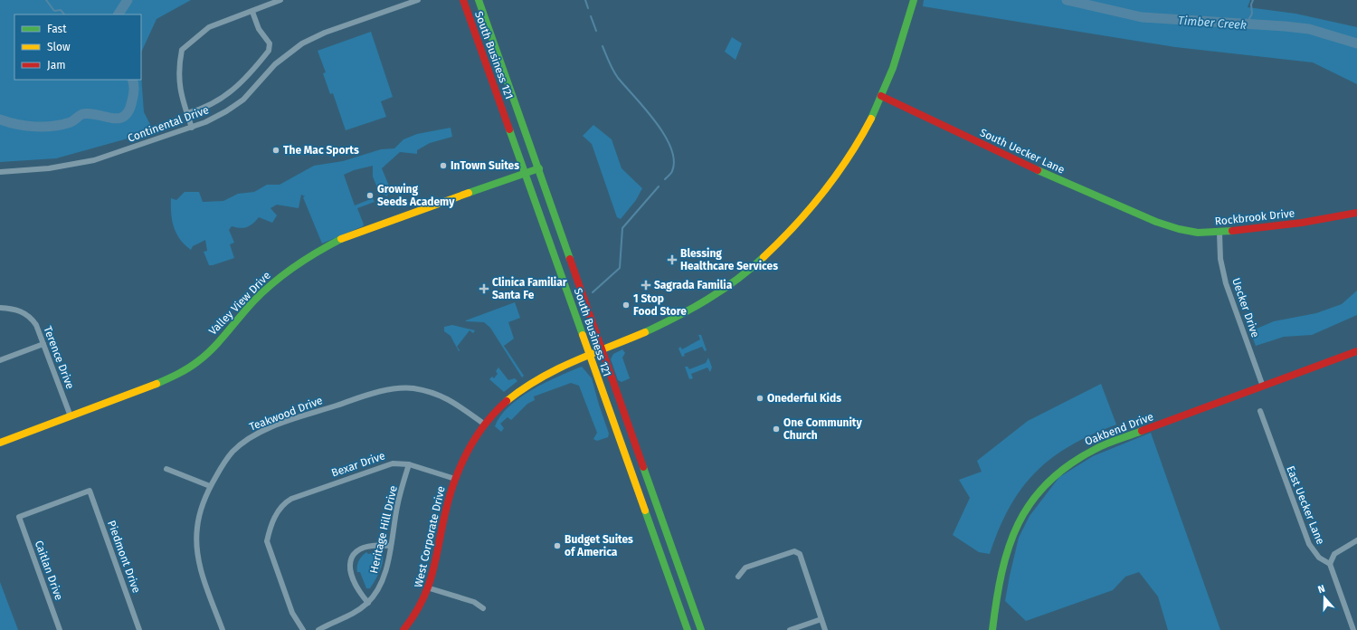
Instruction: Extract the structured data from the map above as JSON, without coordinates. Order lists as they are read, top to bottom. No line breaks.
{"streets":{"street":["South Business 121","Continental Drive","South Uecker Lane","Rockbrook Drive","Valley View Drive","Uecker Drive","Terence Drive","Teakwood Drive","Oakbend Drive","Bexar Drive","East Uecker Lane","Heritage Hill Drive","West Corporate Drive","Piedmont Drive","Caitlan Drive"]},"crossings":[["South Business 121","Valley View Drive"],["South Business 121","West Corporate Drive"],["South Uecker Lane","Rockbrook Drive"],["South Uecker Lane","West Corporate Drive"],["Rockbrook Drive","Uecker Drive"],["Valley View Drive","Terence Drive"],["Uecker Drive","Oakbend Drive"],["Teakwood Drive","West Corporate Drive"],["Bexar Drive","Heritage Hill Drive"],["Bexar Drive","West Corporate Drive"],["Piedmont Drive","Caitlan Drive"]],"water":["Timber Creek"],"places":{"other":["The Mac Sports","InTown Suites","Growing Seeds Academy","1 Stop Food Store","Onederful Kids","One Community Church","Budget Suites of America"],"health":["Blessing Healthcare Services","Sagrada Familia","Clinica Familiar Santa Fe"]},"legend":["Fast","Slow","Jam"],"north":"top"}
